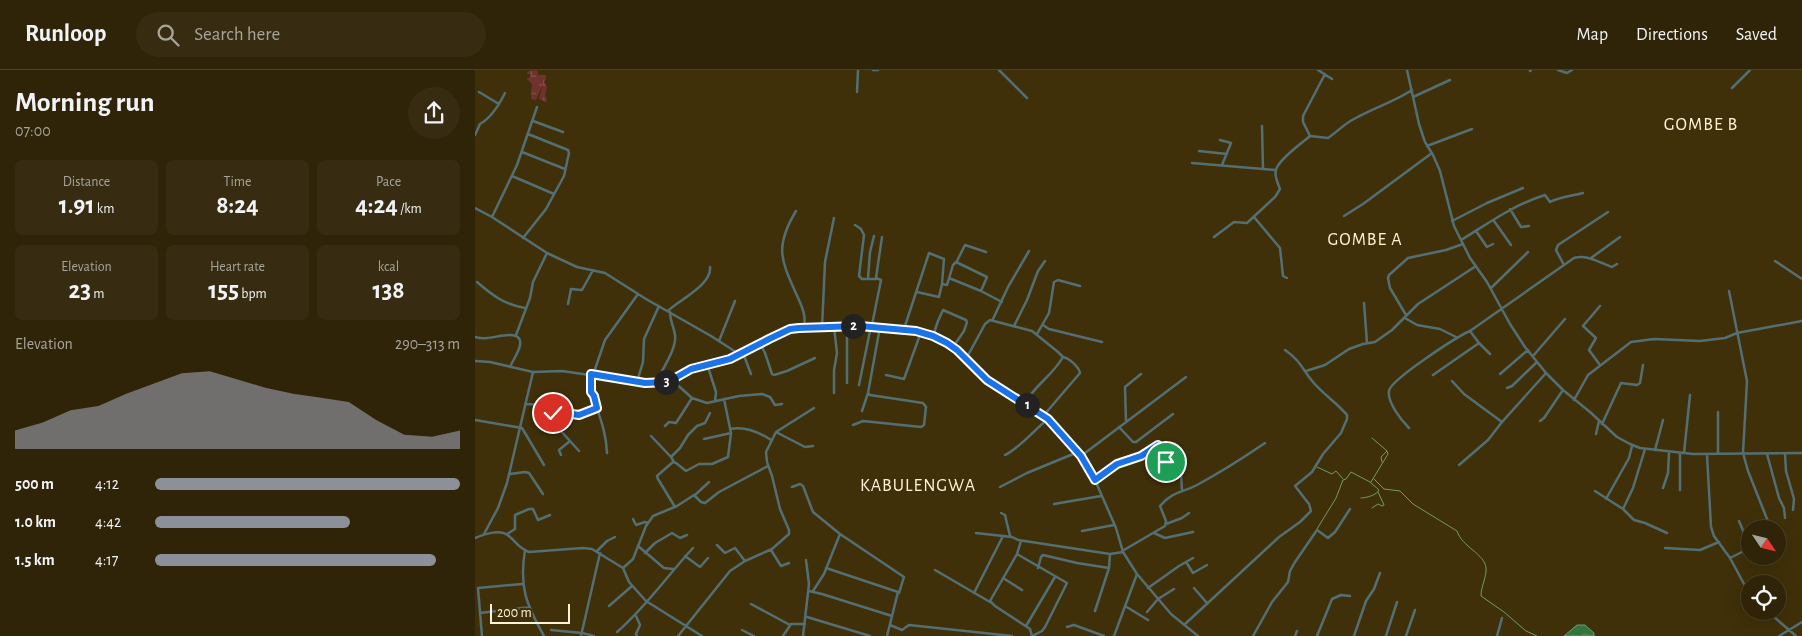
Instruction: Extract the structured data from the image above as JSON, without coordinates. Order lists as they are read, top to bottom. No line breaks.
{"districts":["GOMBE B","GOMBE A","KABULENGWA"],"scale_bar":"200 m","north":"bottom right","page":{"header":"Runloop","search":"Search here","nav":["Map","Directions","Saved"],"heading":["Morning run","07:00"],"stats":[["Distance","1.91 km"],["Time","8:24"],["Pace","4:24 /km"],["Elevation","23 m"],["Heart rate","155 bpm"],["kcal","138"]],"pins":["2","3","1"],"chart":["Elevation","290–313 m"],"list":[{"name":"500 m","note":"4:12"},{"name":"1.0 km","note":"4:42"},{"name":"1.5 km","note":"4:17"}],"scale":"200 m"}}
